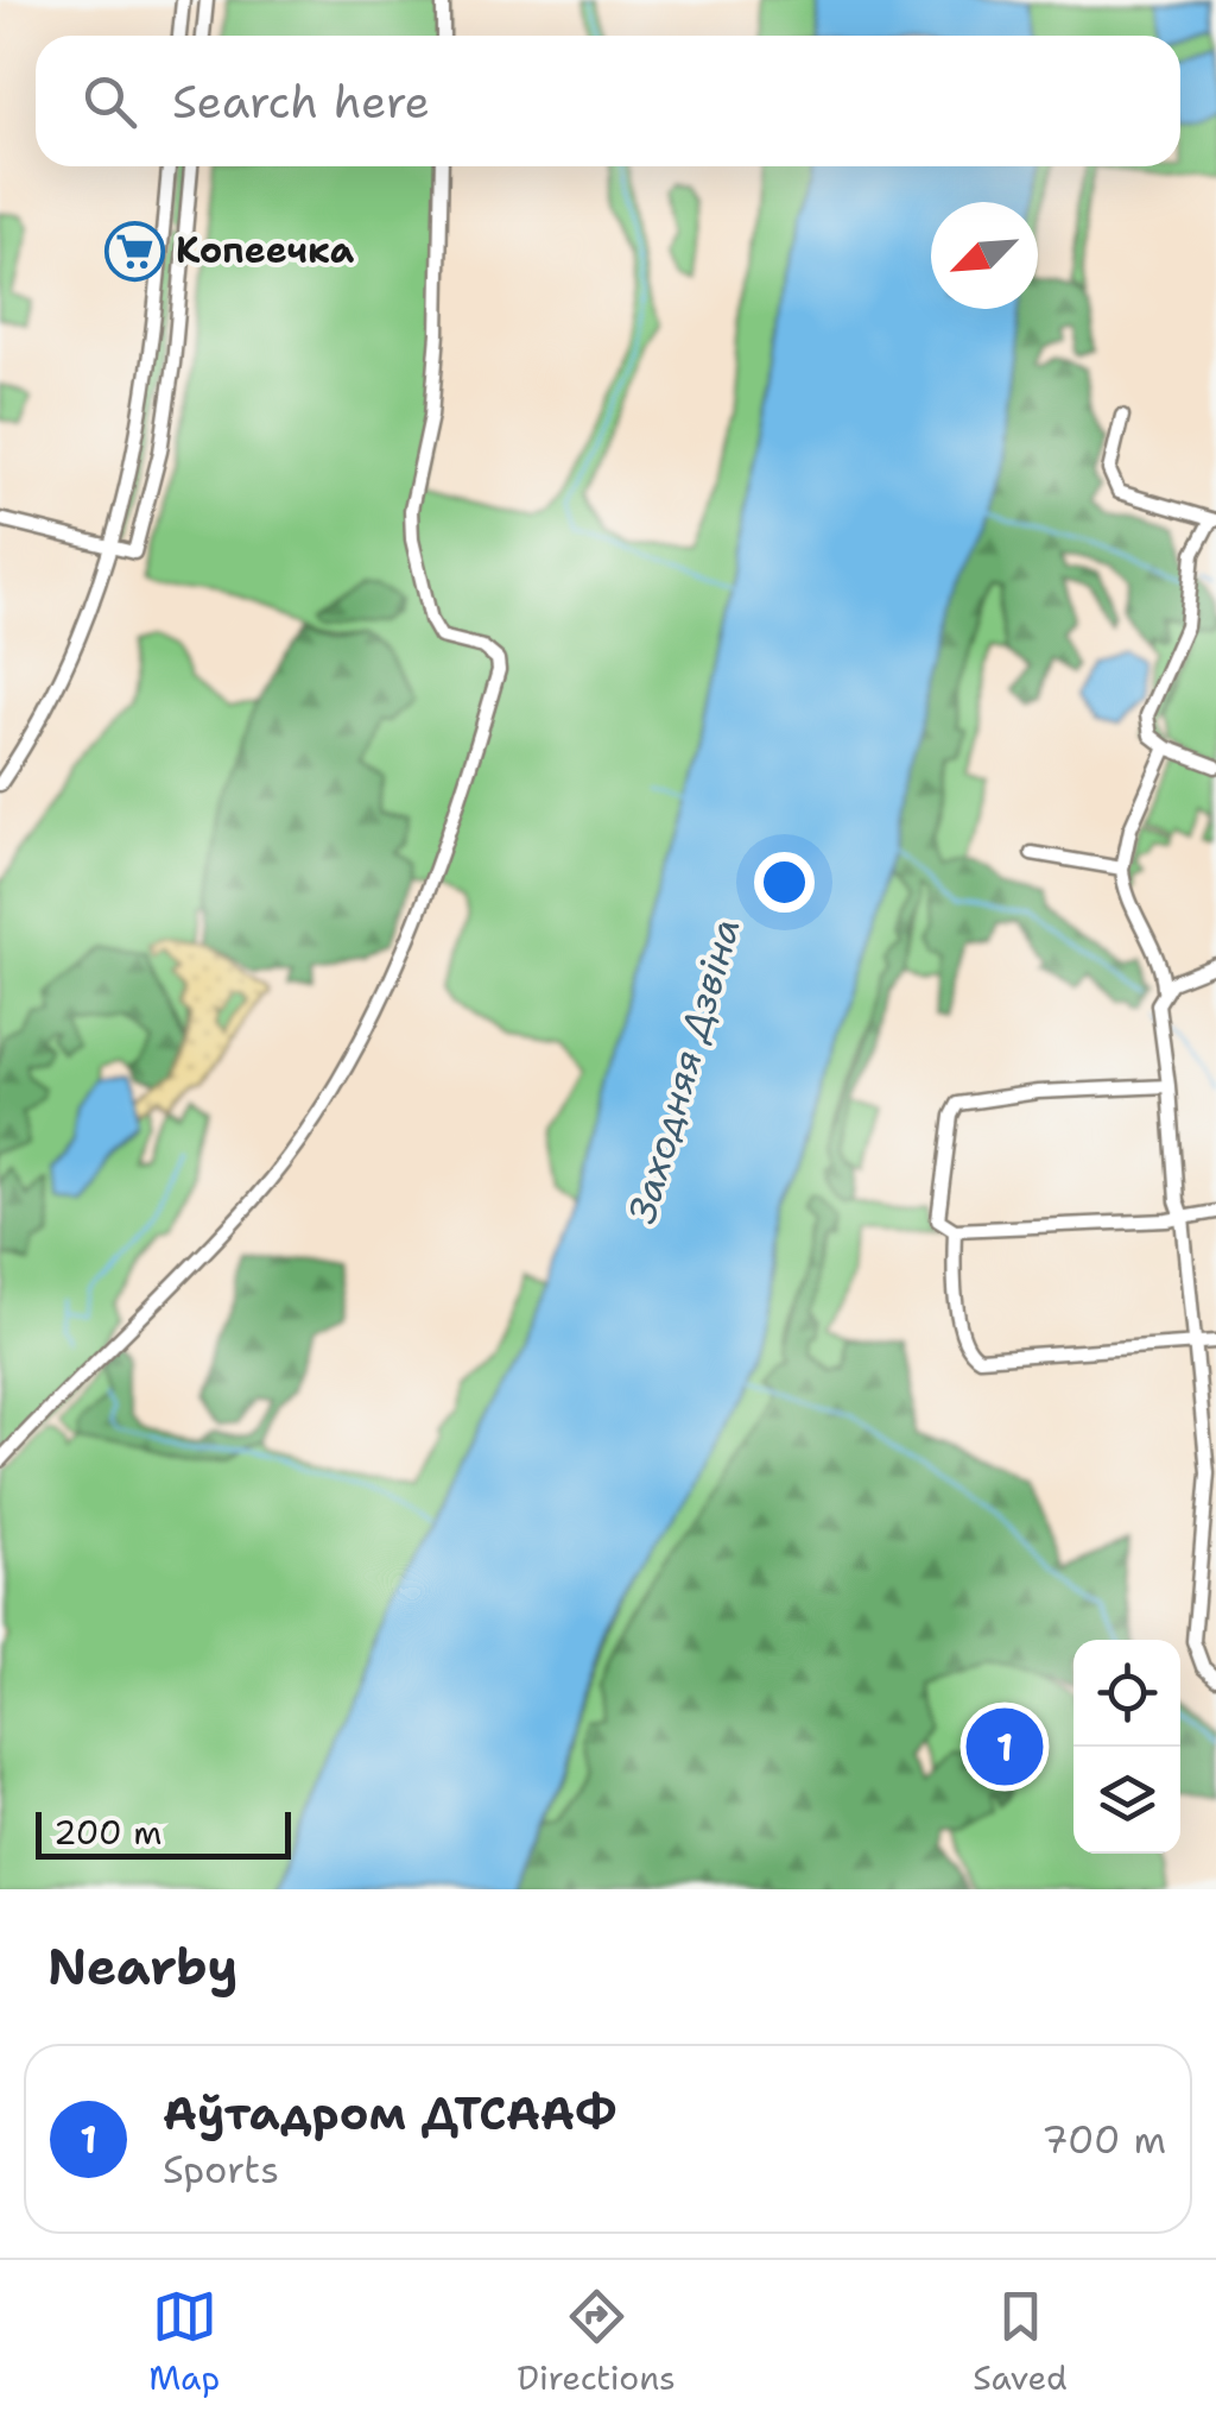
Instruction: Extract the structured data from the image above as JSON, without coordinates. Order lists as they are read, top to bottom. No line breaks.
{"water":["Заходняя Дзвіна"],"places":{"supermarket":["Копеечка"]},"scale_bar":"200 m","north":"bottom left","page":{"search":"Search here","pins":"1","scale":"200 m","heading":"Nearby","list":[{"mark":"1","name":"Аўтадром ДТСААФ","note":"Sports","value":"700 m"}],"nav":["Map","Directions","Saved"]}}
